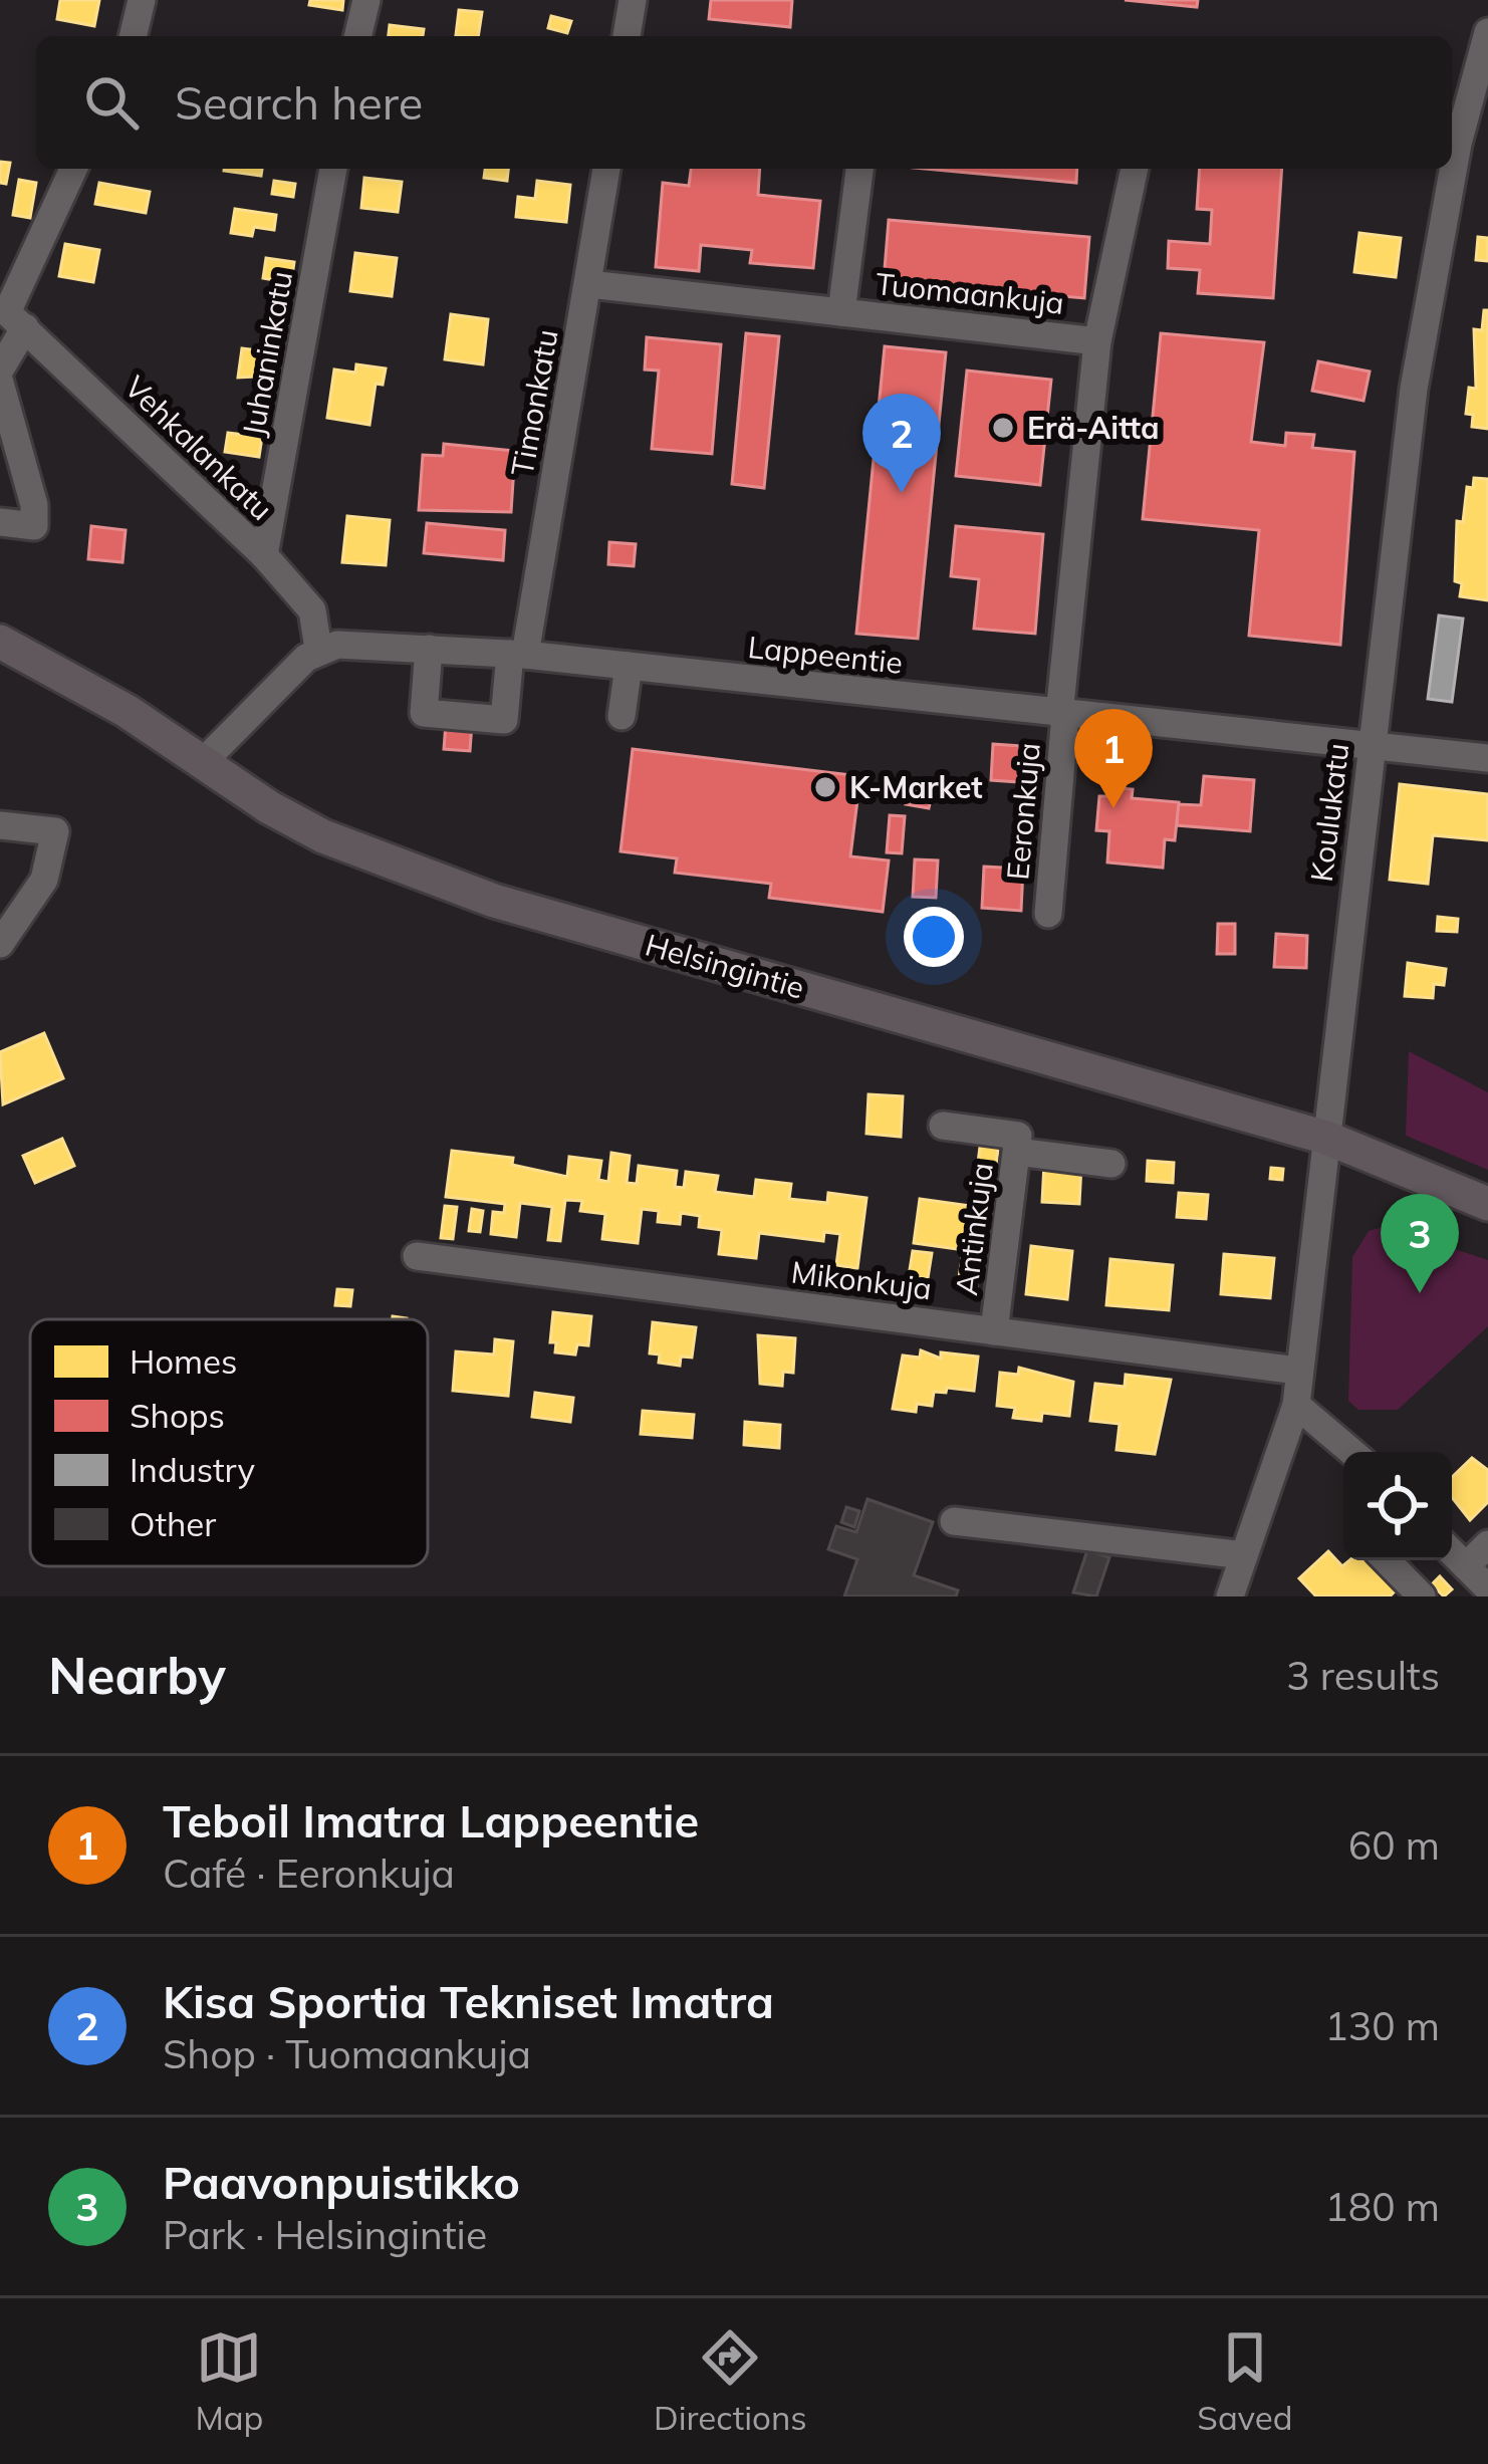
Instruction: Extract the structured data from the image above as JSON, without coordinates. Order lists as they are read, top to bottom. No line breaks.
{"streets":{"main road":["Helsingintie"],"street":["Tuomaankuja","Juhaninkatu","Timonkatu","Vehkalankatu","Lappeentie","Eeronkuja","Koulukatu","Antinkuja","Mikonkuja"]},"crossings":[["Tuomaankuja","Lappeentie"],["Tuomaankuja","Eeronkuja"],["Juhaninkatu","Vehkalankatu"],["Timonkatu","Lappeentie"],["Vehkalankatu","Lappeentie"],["Lappeentie","Eeronkuja"],["Lappeentie","Koulukatu"],["Koulukatu","Helsingintie"],["Koulukatu","Mikonkuja"],["Antinkuja","Mikonkuja"]],"places":["Erä-Aitta","K-Market"],"legend":["Homes","Shops","Industry","Other"],"page":{"search":"Search here","pins":["2","1","3"],"heading":["Nearby","3 results"],"list":[{"mark":"1","name":"Teboil Imatra Lappeentie","note":"Café · Eeronkuja","value":"60 m"},{"mark":"2","name":"Kisa Sportia Tekniset Imatra","note":"Shop · Tuomaankuja","value":"130 m"},{"mark":"3","name":"Paavonpuistikko","note":"Park · Helsingintie","value":"180 m"}],"nav":["Map","Directions","Saved"]}}
